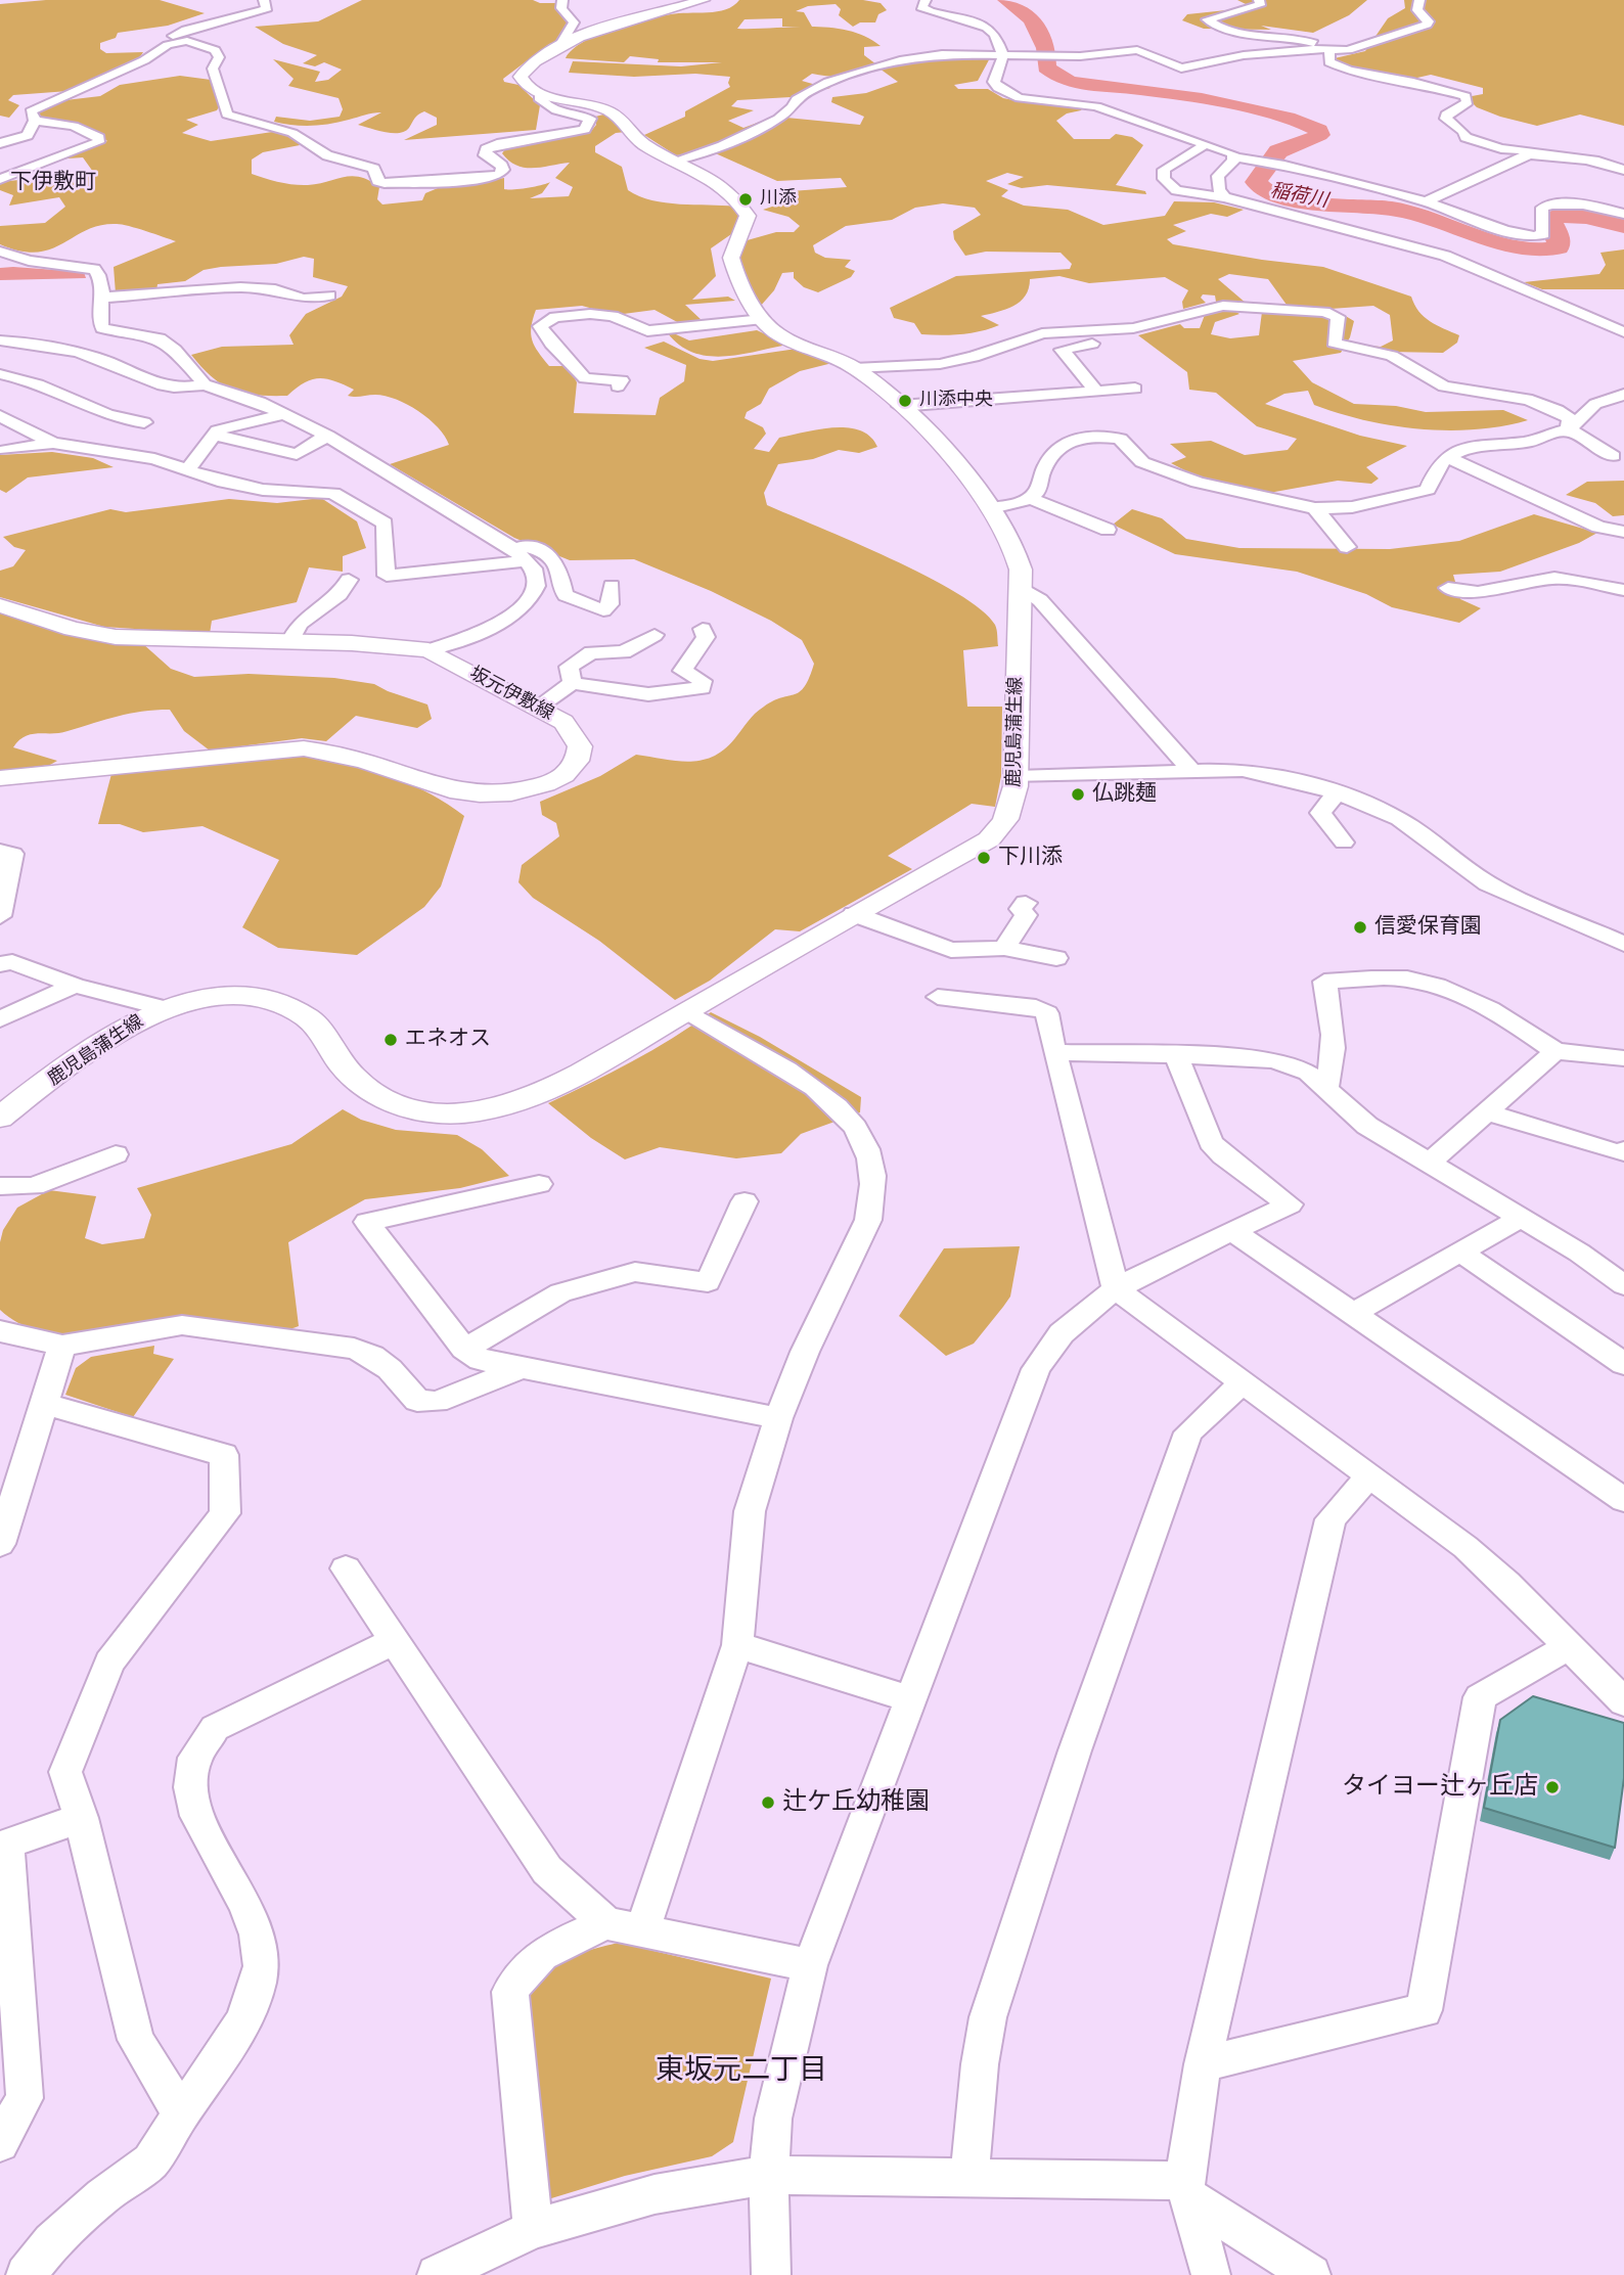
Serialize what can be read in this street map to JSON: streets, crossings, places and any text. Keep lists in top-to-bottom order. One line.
{"streets":{"main road":["坂元伊敷線","鹿児島蒲生線"]},"districts":["下伊敷町","東坂元二丁目"],"water":["稲荷川"],"places":["川添","川添中央","仏跳麺","下川添","信愛保育園","エネオス","タイヨー辻ヶ丘店","辻ケ丘幼稚園"]}
